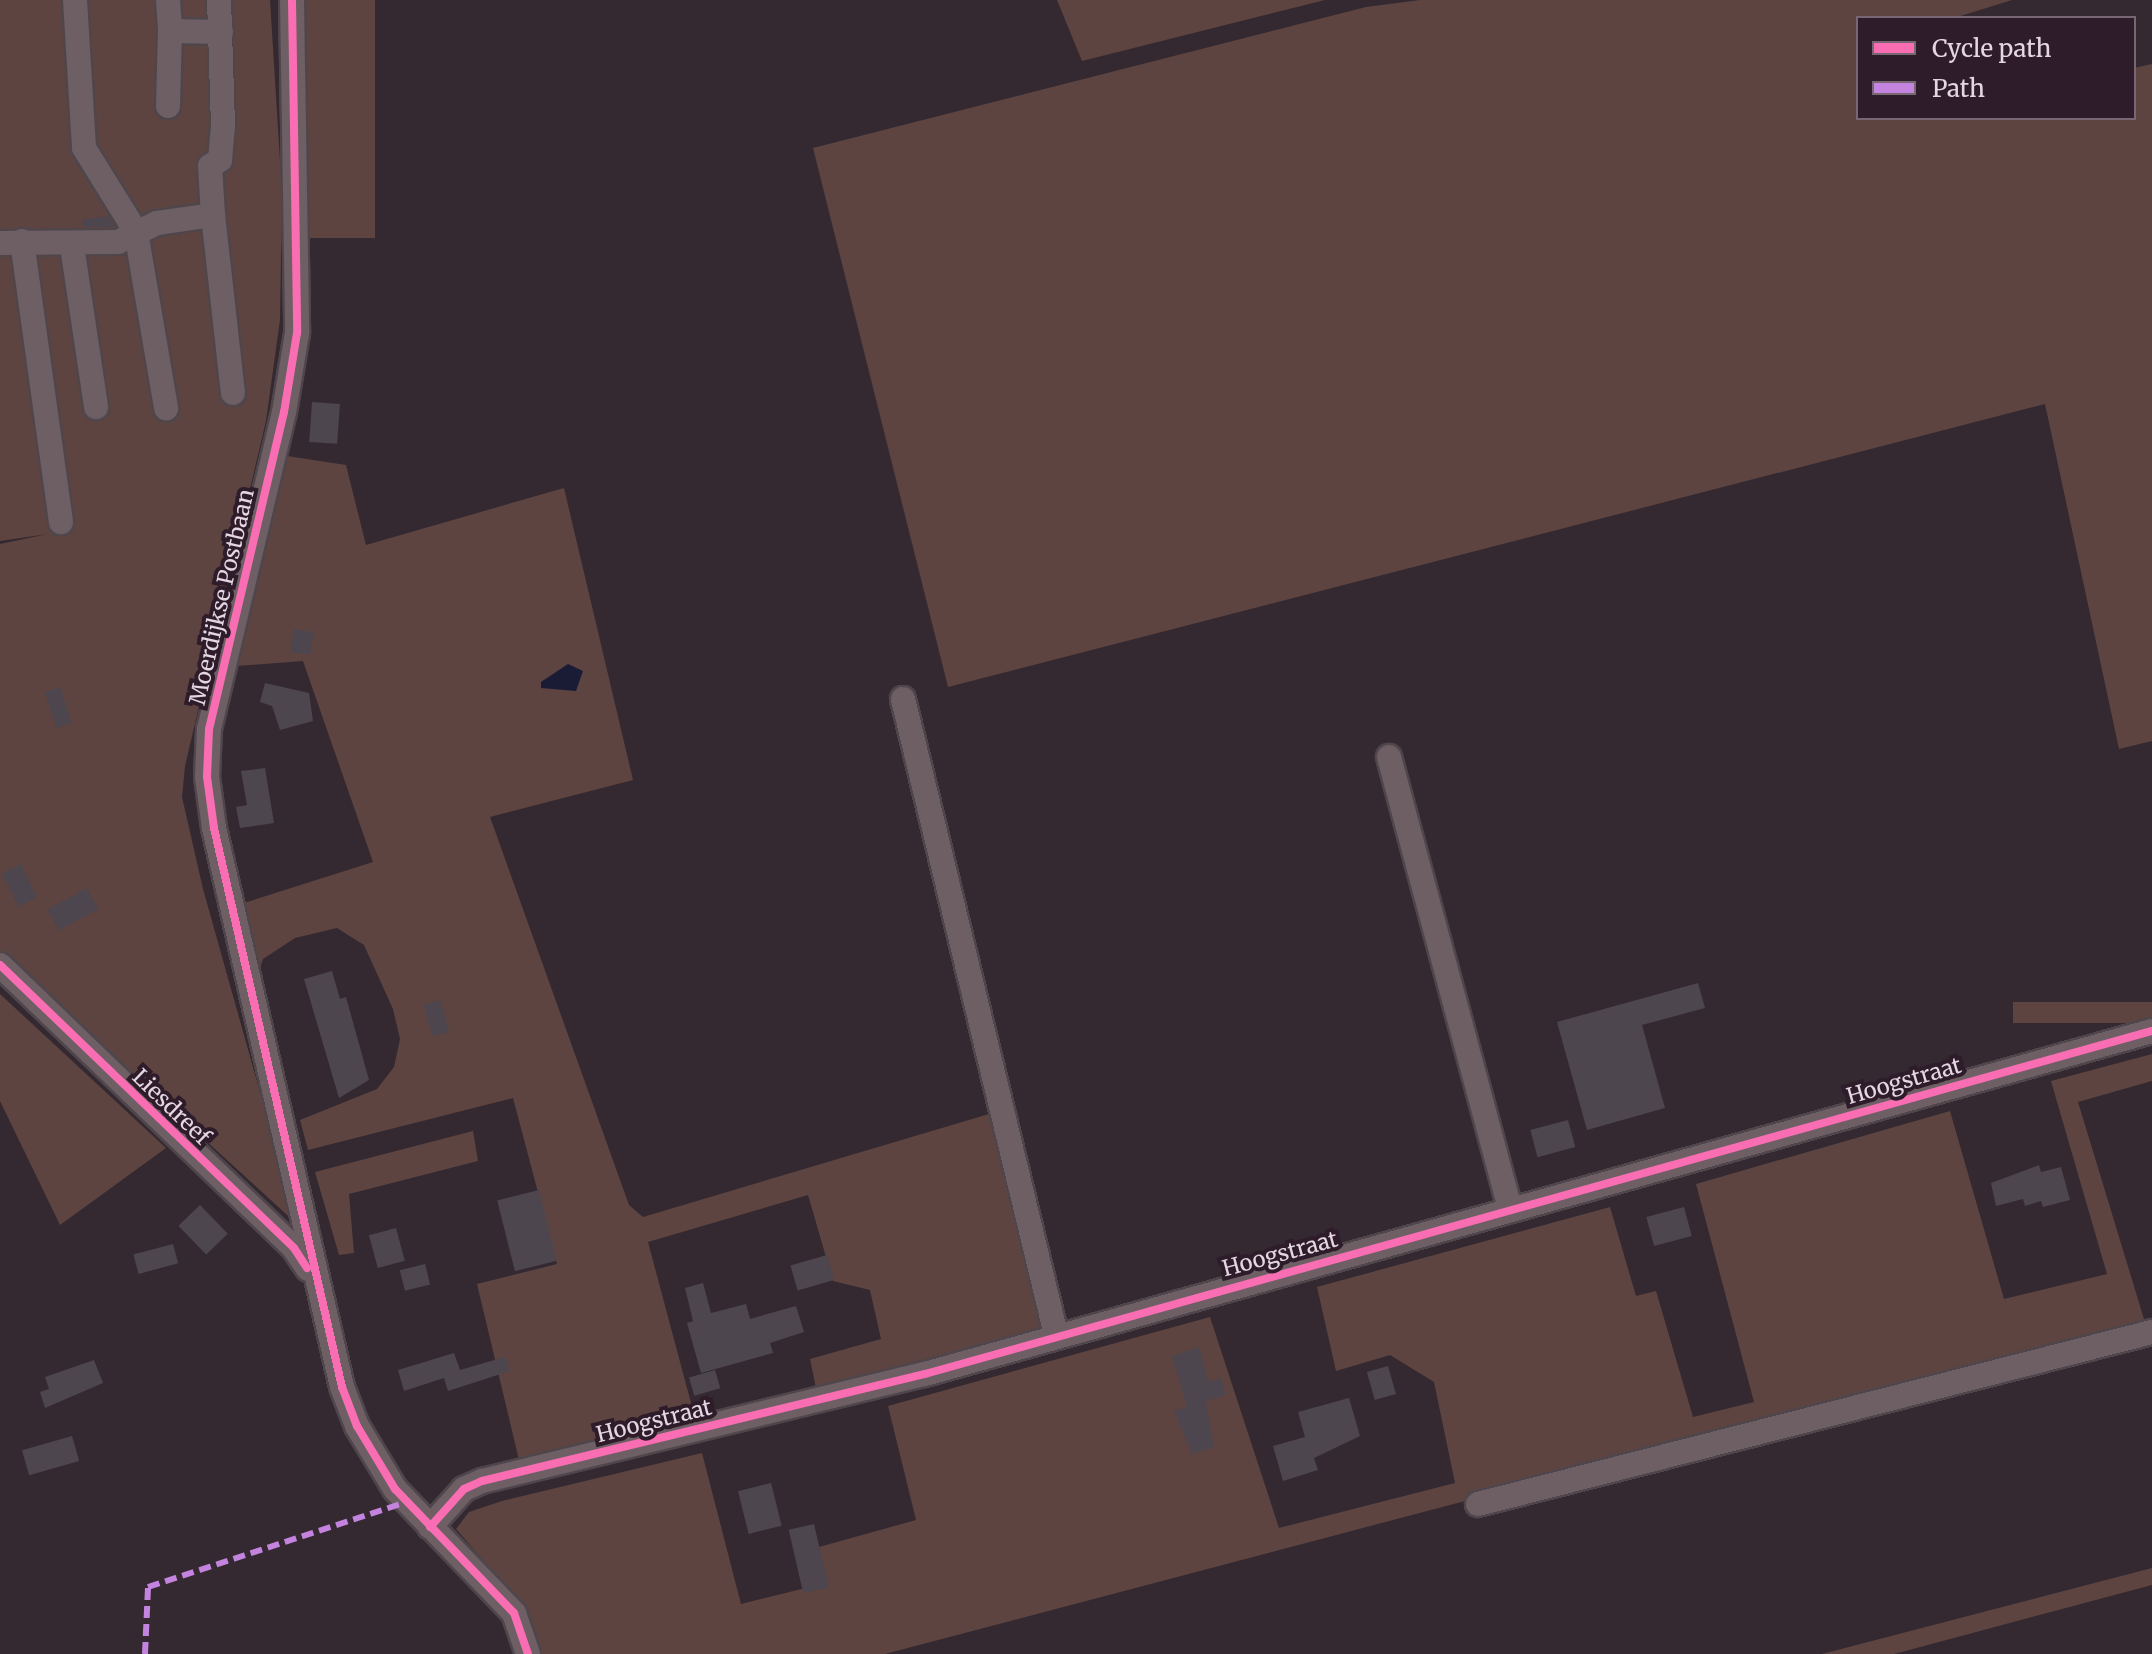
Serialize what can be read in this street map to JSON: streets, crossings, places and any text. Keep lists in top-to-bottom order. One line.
{"streets":{"street":["Moerdijkse Postbaan","Hoogstraat","Liesdreef"]},"crossings":[["Moerdijkse Postbaan","Hoogstraat"],["Moerdijkse Postbaan","Liesdreef"]],"legend":["Cycle path","Path"]}
